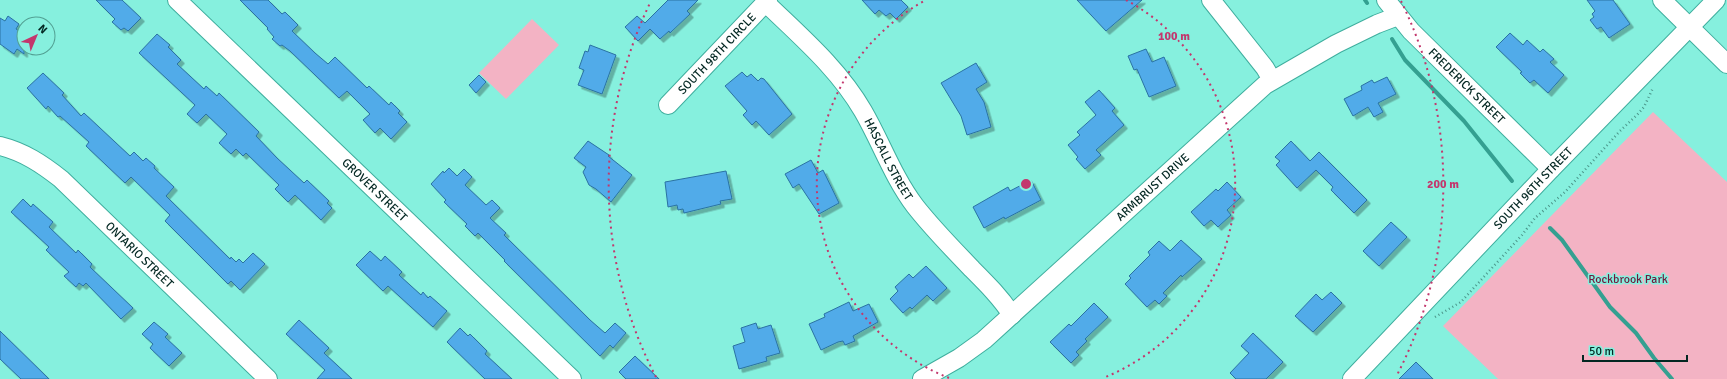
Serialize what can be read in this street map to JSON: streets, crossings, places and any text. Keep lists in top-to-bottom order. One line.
{"streets":{"street":["SOUTH 98TH CIRCLE","FREDERICK STREET","HASCALL STREET","ARMBRUST DRIVE","SOUTH 96TH STREET","GROVER STREET","ONTARIO STREET"]},"crossings":[["SOUTH 98TH CIRCLE","HASCALL STREET"],["FREDERICK STREET","ARMBRUST DRIVE"],["FREDERICK STREET","SOUTH 96TH STREET"],["HASCALL STREET","ARMBRUST DRIVE"]],"parks":["Rockbrook Park"],"scale_bar":"50 m","north":"top right","rings":["100 m","200 m"]}
